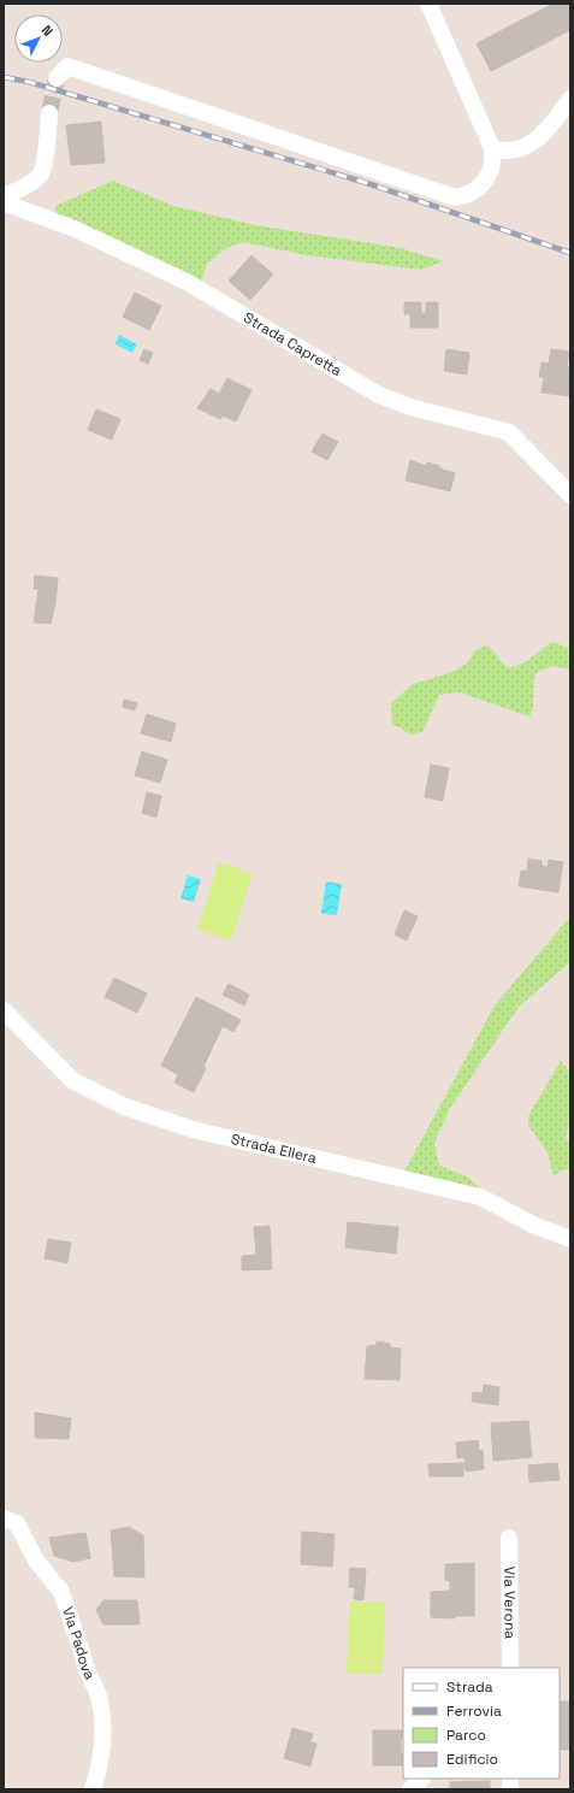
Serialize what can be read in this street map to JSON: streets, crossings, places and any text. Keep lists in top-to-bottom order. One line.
{"streets":{"street":["Strada Capretta","Strada Ellera","Via Verona","Via Padova"]},"legend":["Strada","Ferrovia","Parco","Edificio"],"north":"top right"}
